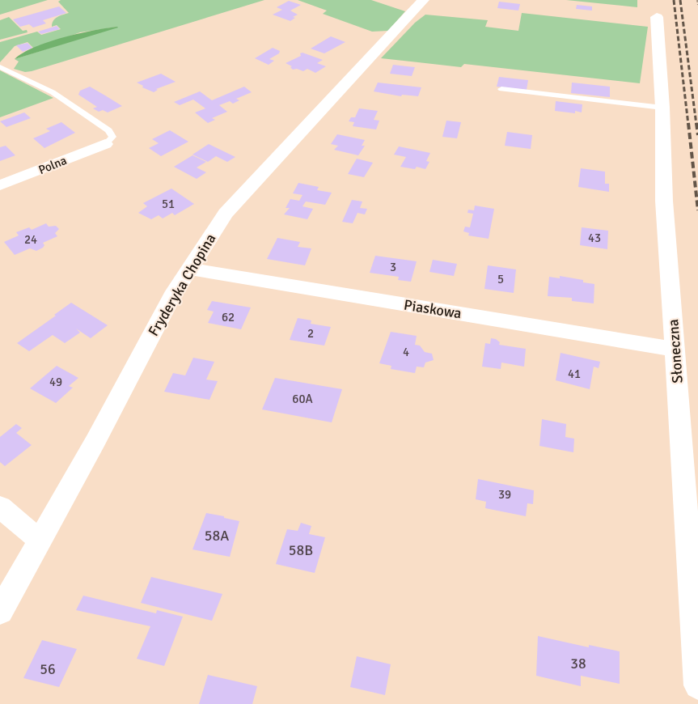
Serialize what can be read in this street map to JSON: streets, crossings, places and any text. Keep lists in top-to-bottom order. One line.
{"streets":{"street":["Polna","Fryderyka Chopina","Piaskowa","Słoneczna"]},"crossings":[["Fryderyka Chopina","Piaskowa"],["Piaskowa","Słoneczna"]],"house_numbers":["51","43","24","3","5","62","2","4","41","49","60A","39","58A","58B","38","56"]}
